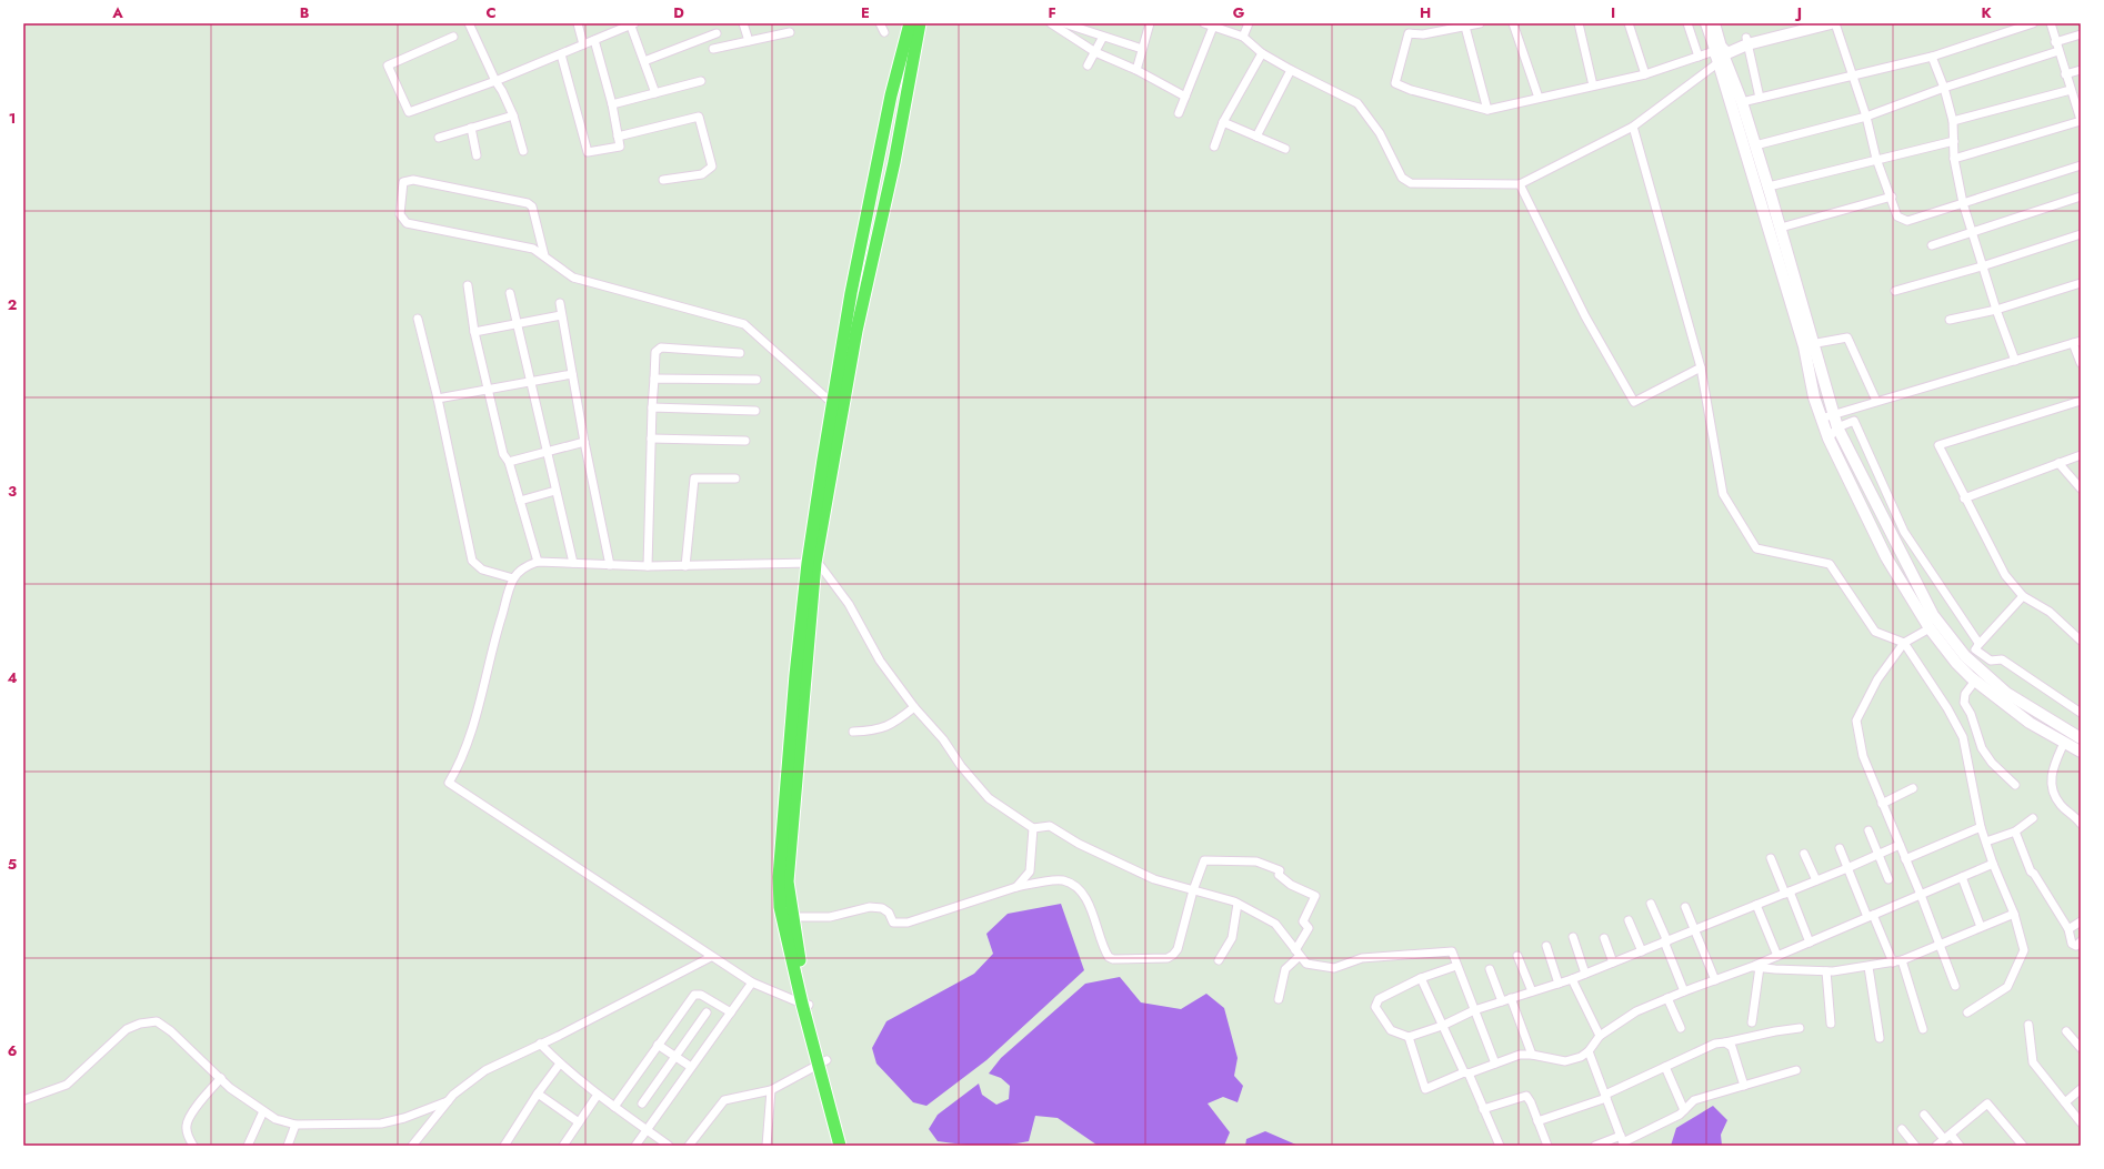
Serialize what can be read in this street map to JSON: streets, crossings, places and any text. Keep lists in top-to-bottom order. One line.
{"grid":{"columns":["A","B","C","D","E","F","G","H","I","J","K"],"rows":["1","2","3","4","5","6"]}}
